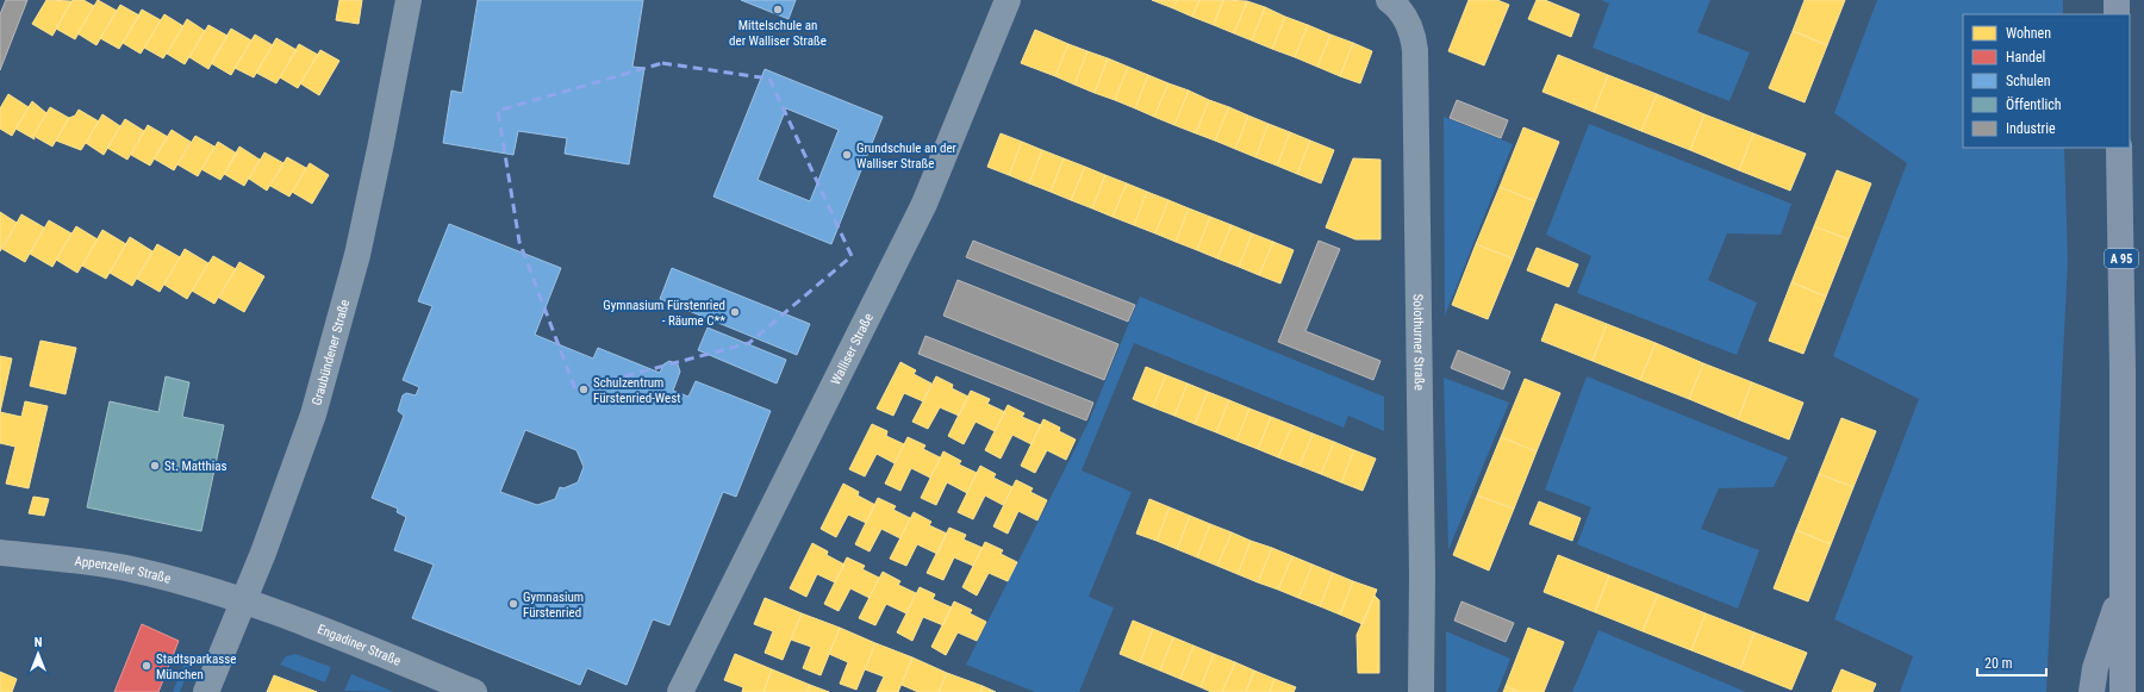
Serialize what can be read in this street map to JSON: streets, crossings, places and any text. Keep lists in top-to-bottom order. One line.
{"streets":{"highway":["A 95"],"street":["Solothurner Straße","Walliser Straße","Graubündener Straße","Appenzeller Straße","Engadiner Straße"]},"crossings":[["Graubündener Straße","Appenzeller Straße"],["Graubündener Straße","Engadiner Straße"],["Appenzeller Straße","Engadiner Straße"]],"places":["Mittelschule an der Walliser Straße","Grundschule an der Walliser Straße","Gymnasium Fürstenried - Räume C**","Schulzentrum Fürstenried-West","St. Matthias","Gymnasium Fürstenried","Stadtsparkasse München"],"legend":["Wohnen","Handel","Schulen","Öffentlich","Industrie"],"scale_bar":"20 m","north":"top"}
